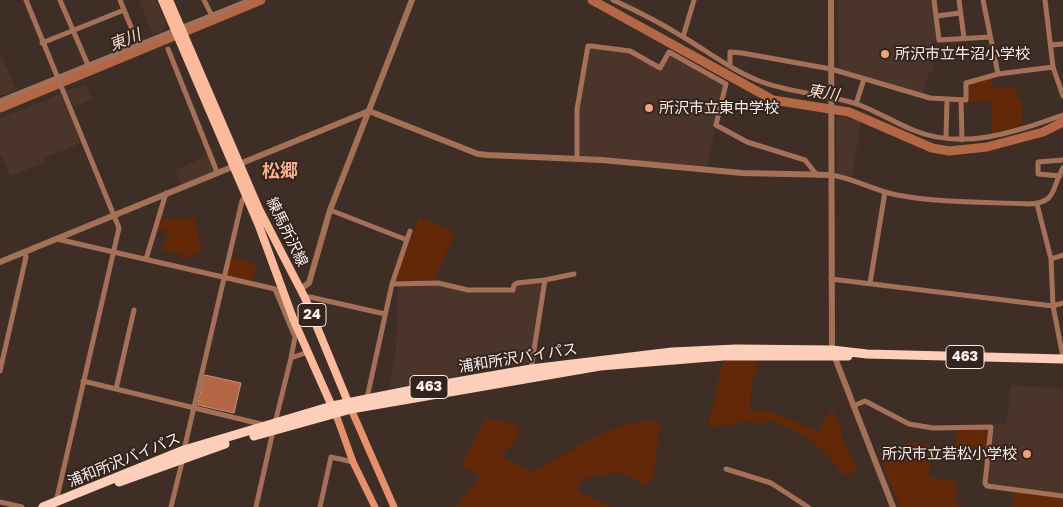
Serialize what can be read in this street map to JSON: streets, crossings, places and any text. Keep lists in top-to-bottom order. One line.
{"streets":{"highway":["463","浦和所沢バイパス"],"main road":["練馬所沢線","24"]},"crossings":[["練馬所沢線","24"],["練馬所沢線","浦和所沢バイパス"]],"districts":["松郷"],"water":["東川"],"places":["所沢市立牛沼小学校","所沢市立東中学校","所沢市立若松小学校"]}
